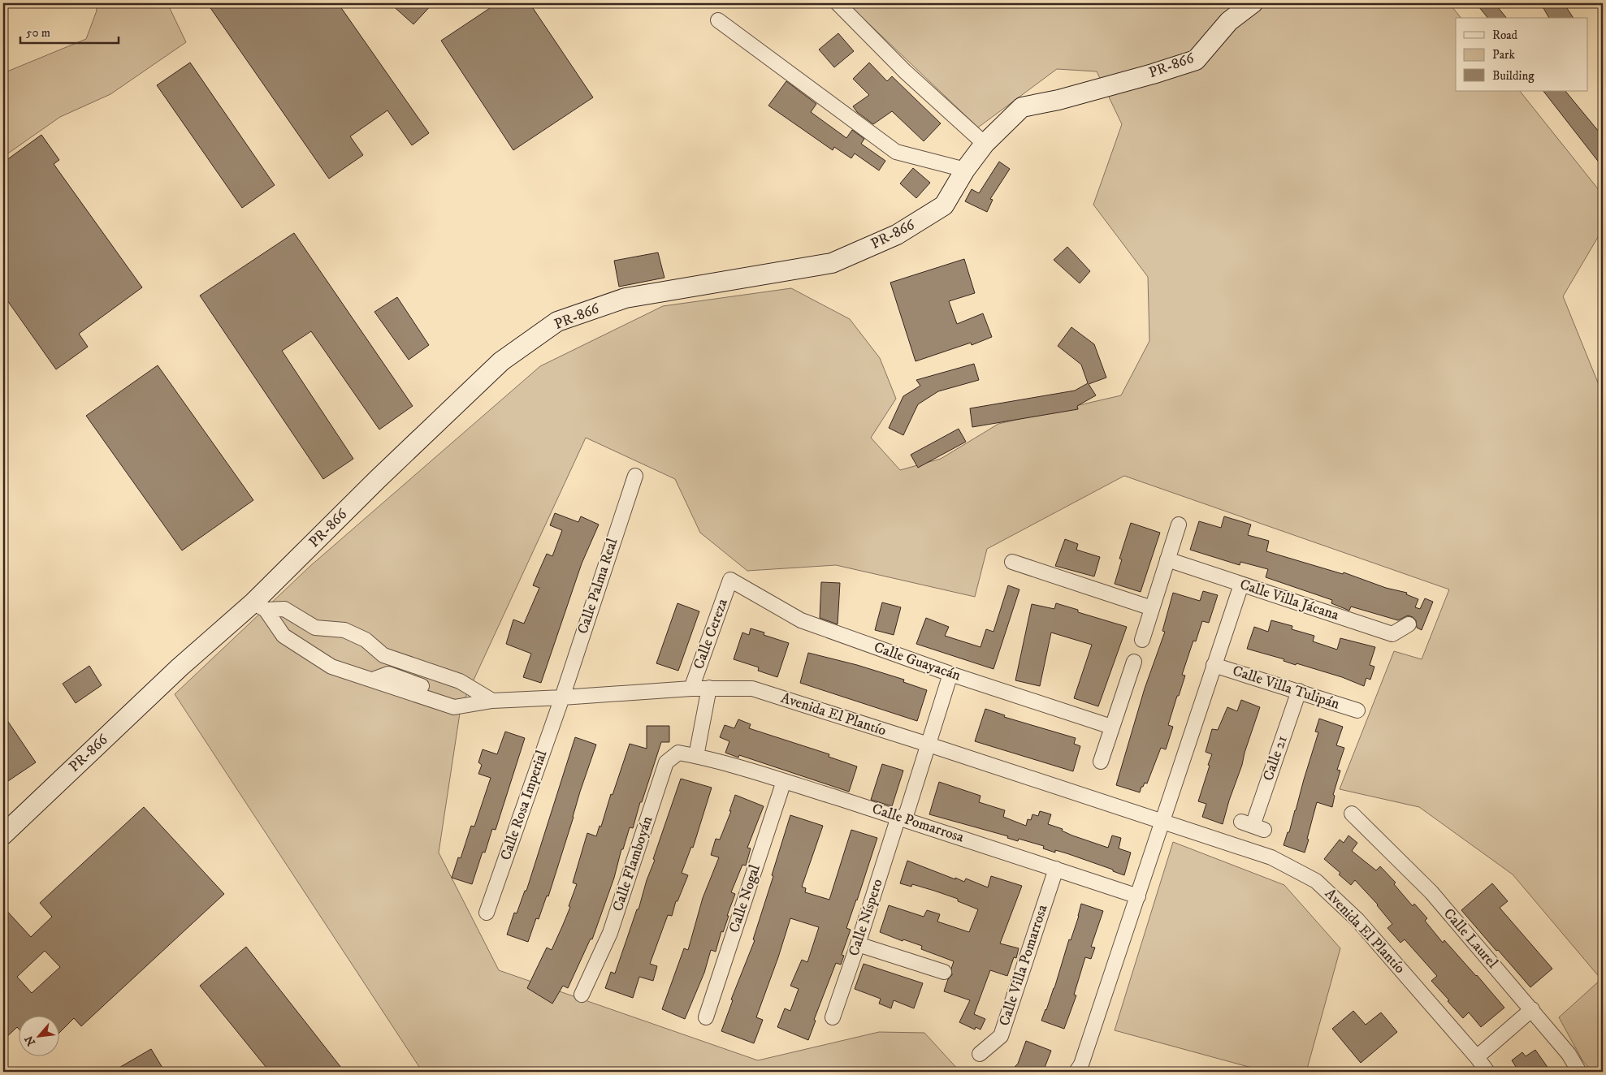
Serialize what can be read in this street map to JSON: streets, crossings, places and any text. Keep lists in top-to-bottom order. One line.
{"streets":{"street":["PR-866","Calle Palma Real","Calle Villa Jácana","Calle Cereza","Calle Guayacán","Calle Villa Tulipán","Avenida El Plantío","Calle 21","Calle Rosa Imperial","Calle Pomarrosa","Calle Flamboyán","Calle Nogal","Calle Níspero","Calle Laurel","Calle Villa Pomarrosa"]},"crossings":[["PR-866","Avenida El Plantío"],["Calle Palma Real","Avenida El Plantío"],["Calle Palma Real","Calle Rosa Imperial"],["Calle Cereza","Calle Guayacán"],["Calle Cereza","Avenida El Plantío"],["Calle Guayacán","Calle Níspero"],["Calle Villa Tulipán","Calle 21"],["Avenida El Plantío","Calle Rosa Imperial"],["Avenida El Plantío","Calle Níspero"],["Calle Pomarrosa","Calle Flamboyán"],["Calle Pomarrosa","Calle Nogal"],["Calle Pomarrosa","Calle Níspero"],["Calle Pomarrosa","Calle Villa Pomarrosa"]],"legend":["Road","Park","Building"],"scale_bar":"50 m","north":"bottom left"}
